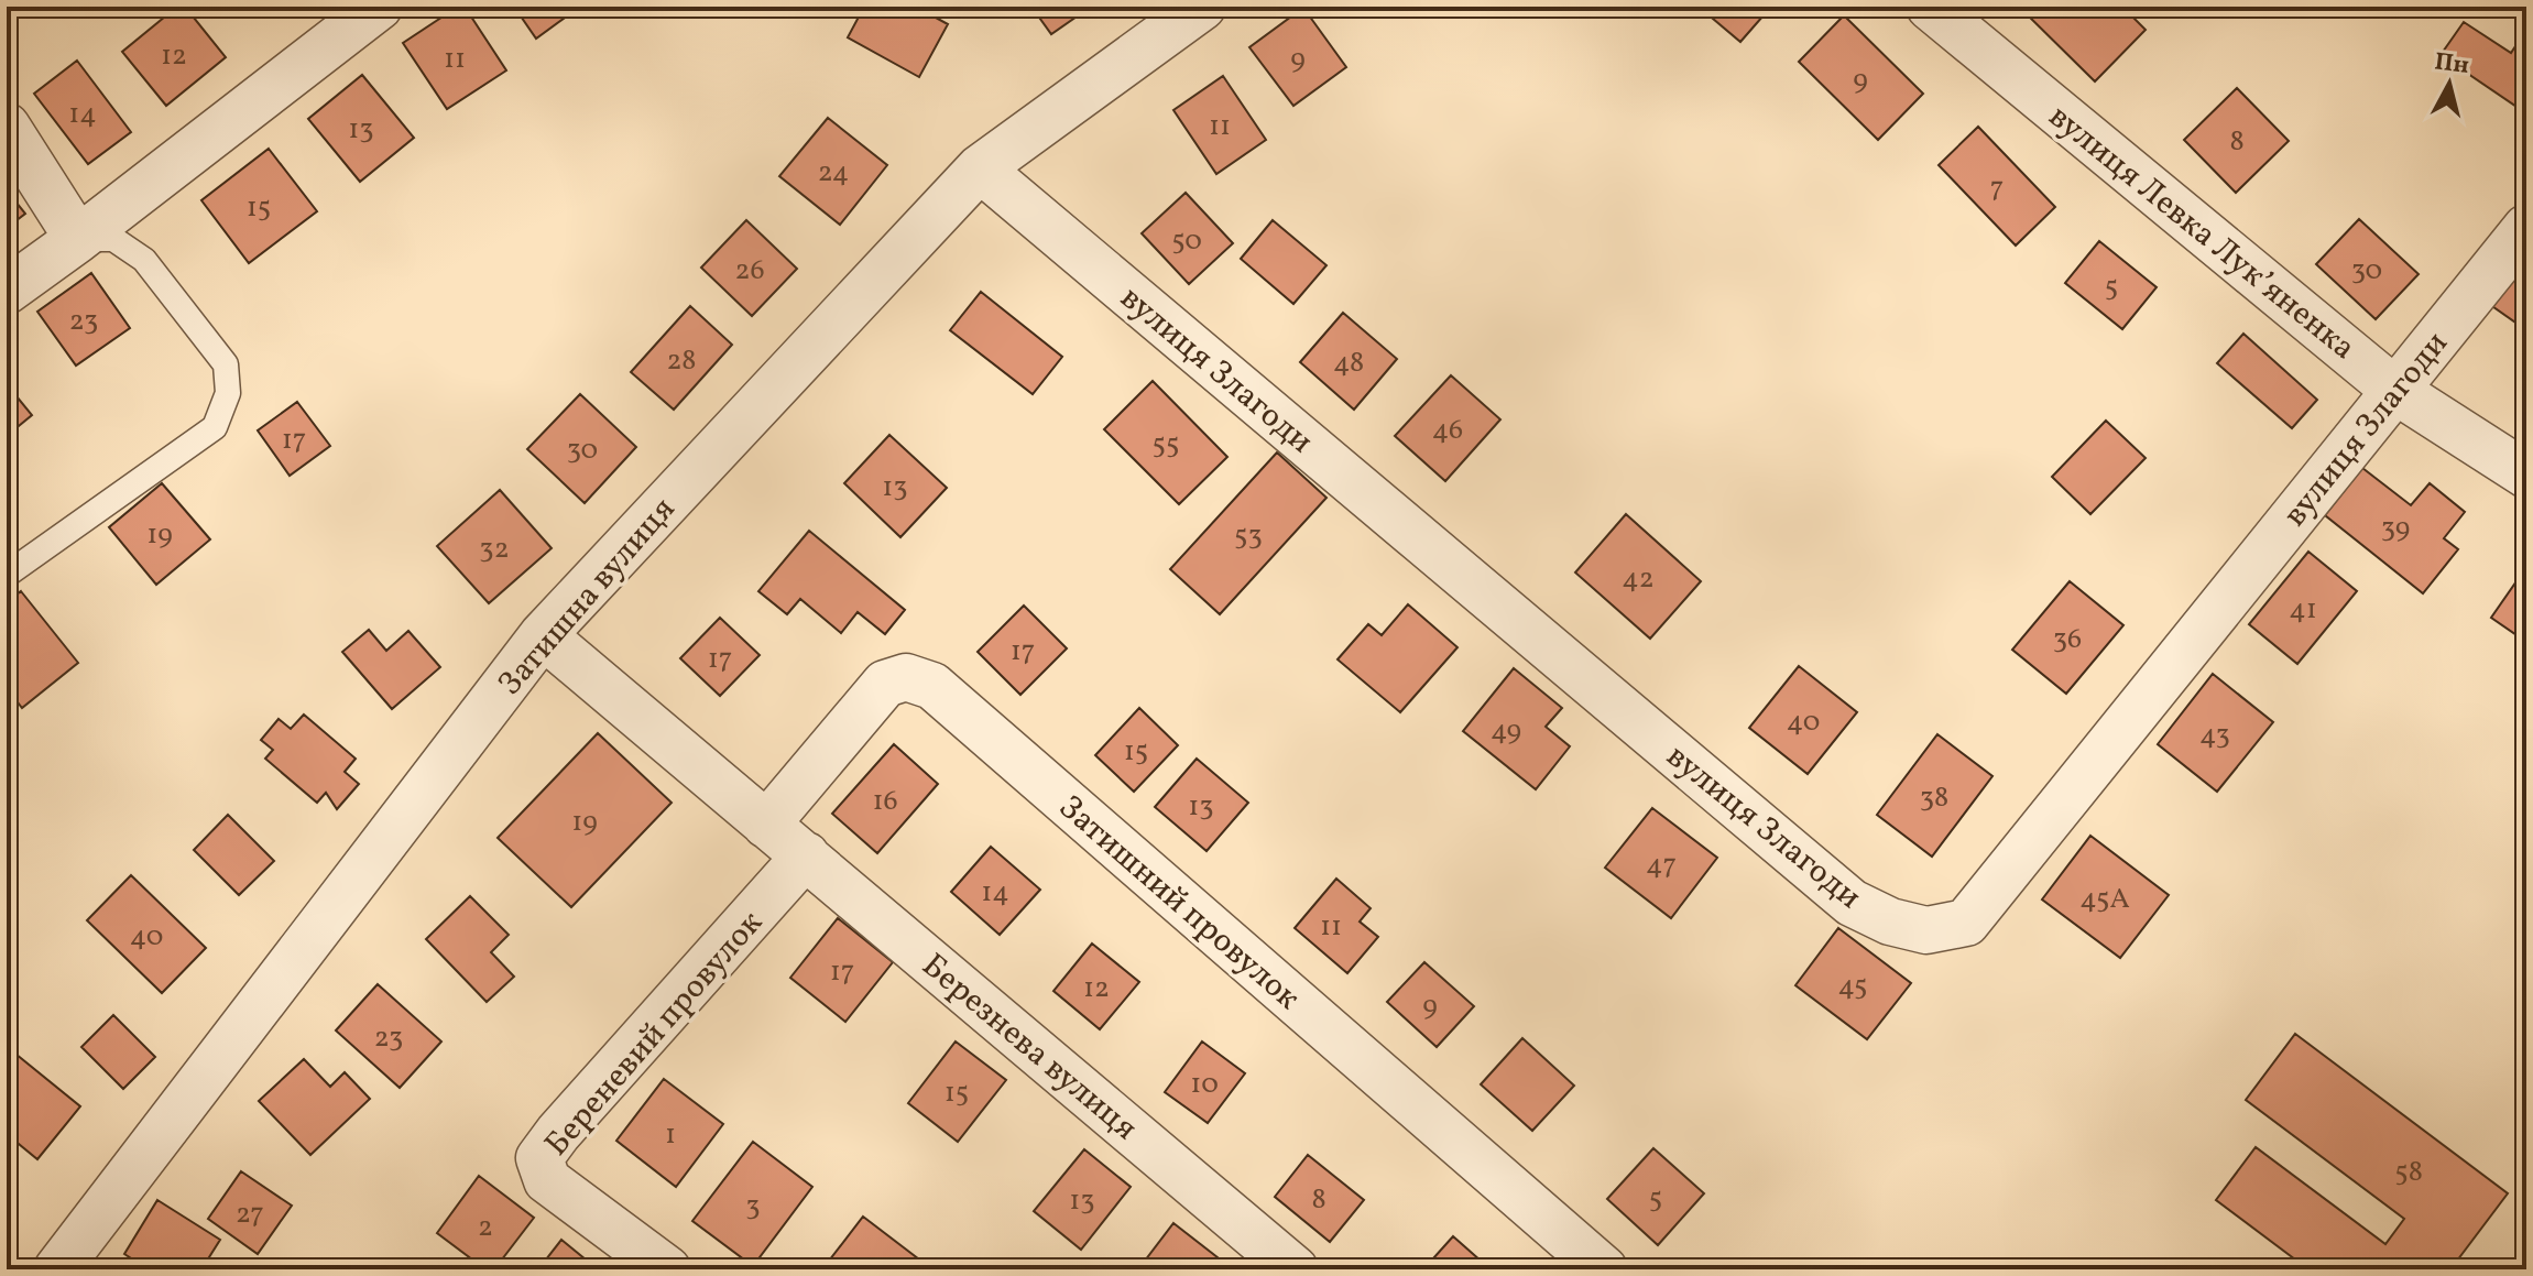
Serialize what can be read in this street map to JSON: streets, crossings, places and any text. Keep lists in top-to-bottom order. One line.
{"streets":{"street":["вулиця Левка Лукʼяненка","вулиця Злагоди","Затишна вулиця","Затишний провулок","Береневий провулок","Березнева вулиця"]},"crossings":[["вулиця Левка Лукʼяненка","вулиця Злагоди"],["вулиця Злагоди","Затишна вулиця"],["Затишна вулиця","Березнева вулиця"],["Затишний провулок","Березнева вулиця"],["Береневий провулок","Березнева вулиця"]],"house_numbers":["12","11","9","9","14","11","13","8","24","7","15","50","26","30","5","23","28","48","46","17","55","30","13","39","19","53","32","42","41","36","17","17","40","49","43","15","38","16","13","19","47","14","45А","11","40","17","45","12","9","23","10","15","1","58","5","8","13","3","27","2"],"north":"top"}
